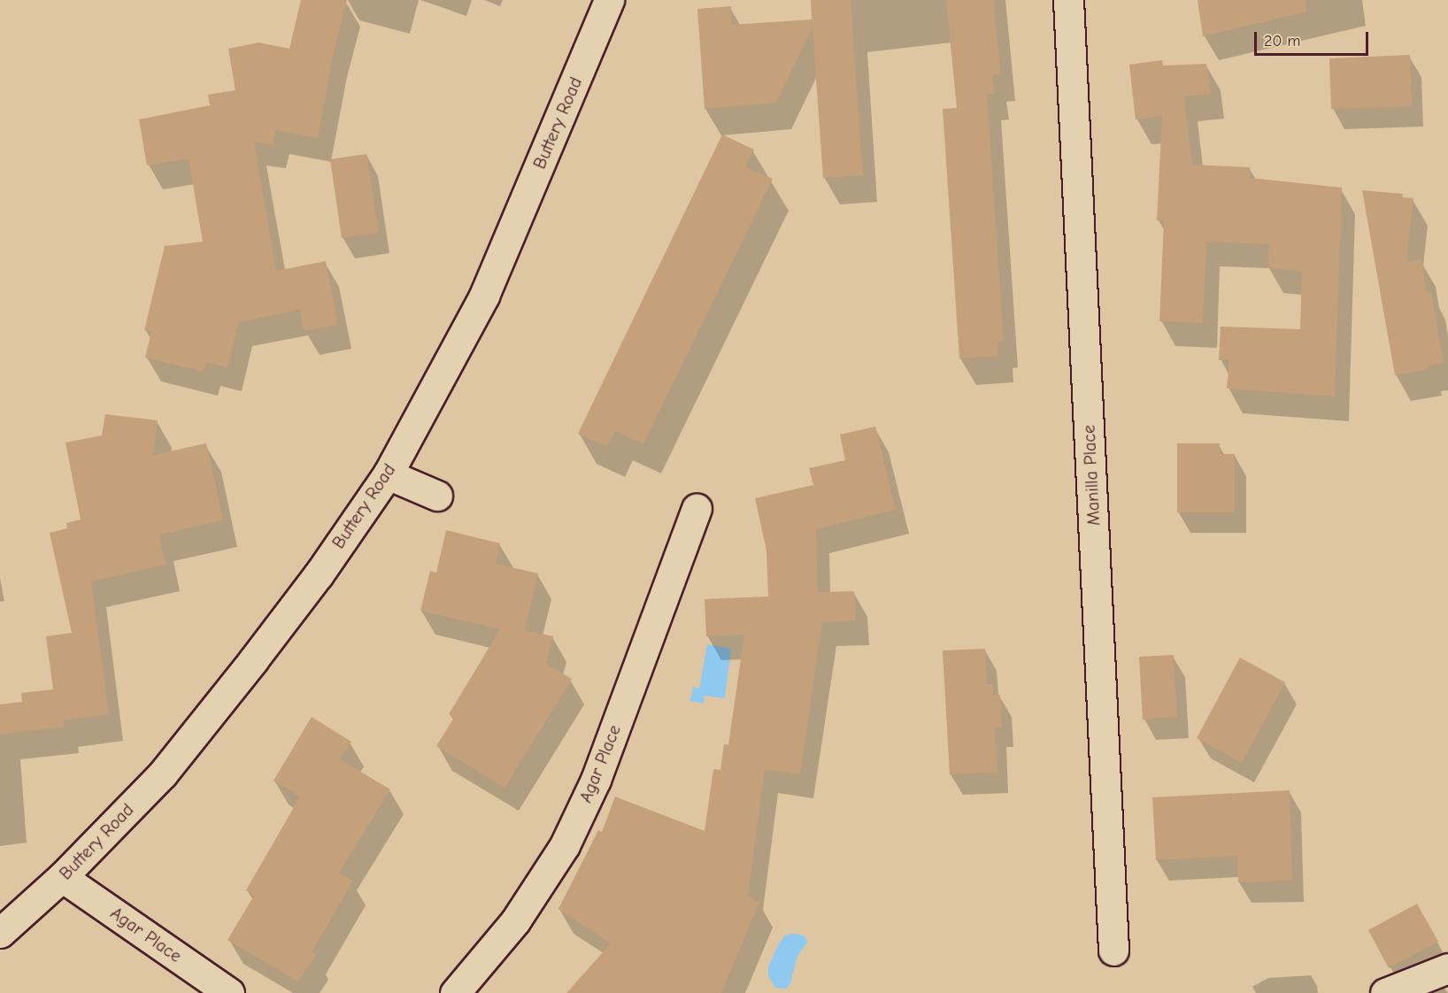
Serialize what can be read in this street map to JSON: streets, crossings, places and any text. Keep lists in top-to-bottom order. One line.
{"streets":{"street":["Buttery Road","Manilla Place","Agar Place"]},"crossings":[["Buttery Road","Agar Place"]],"scale_bar":"20 m"}
